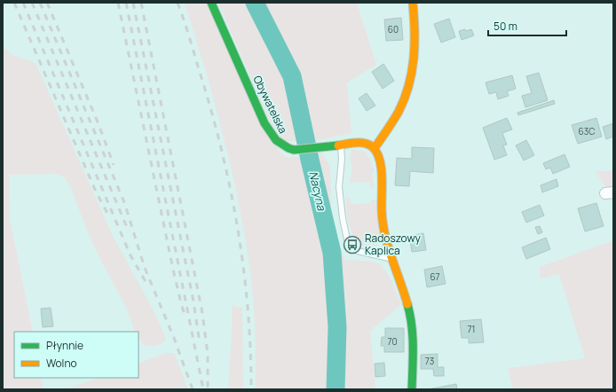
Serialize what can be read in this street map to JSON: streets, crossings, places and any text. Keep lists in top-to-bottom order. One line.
{"streets":{"street":["Obywatelska"]},"water":["Nacyna"],"places":{"bus stop":["Radoszowy Kaplica"]},"house_numbers":["60","63C","67","71","70","73"],"legend":["Płynnie","Wolno"],"scale_bar":"50 m"}
